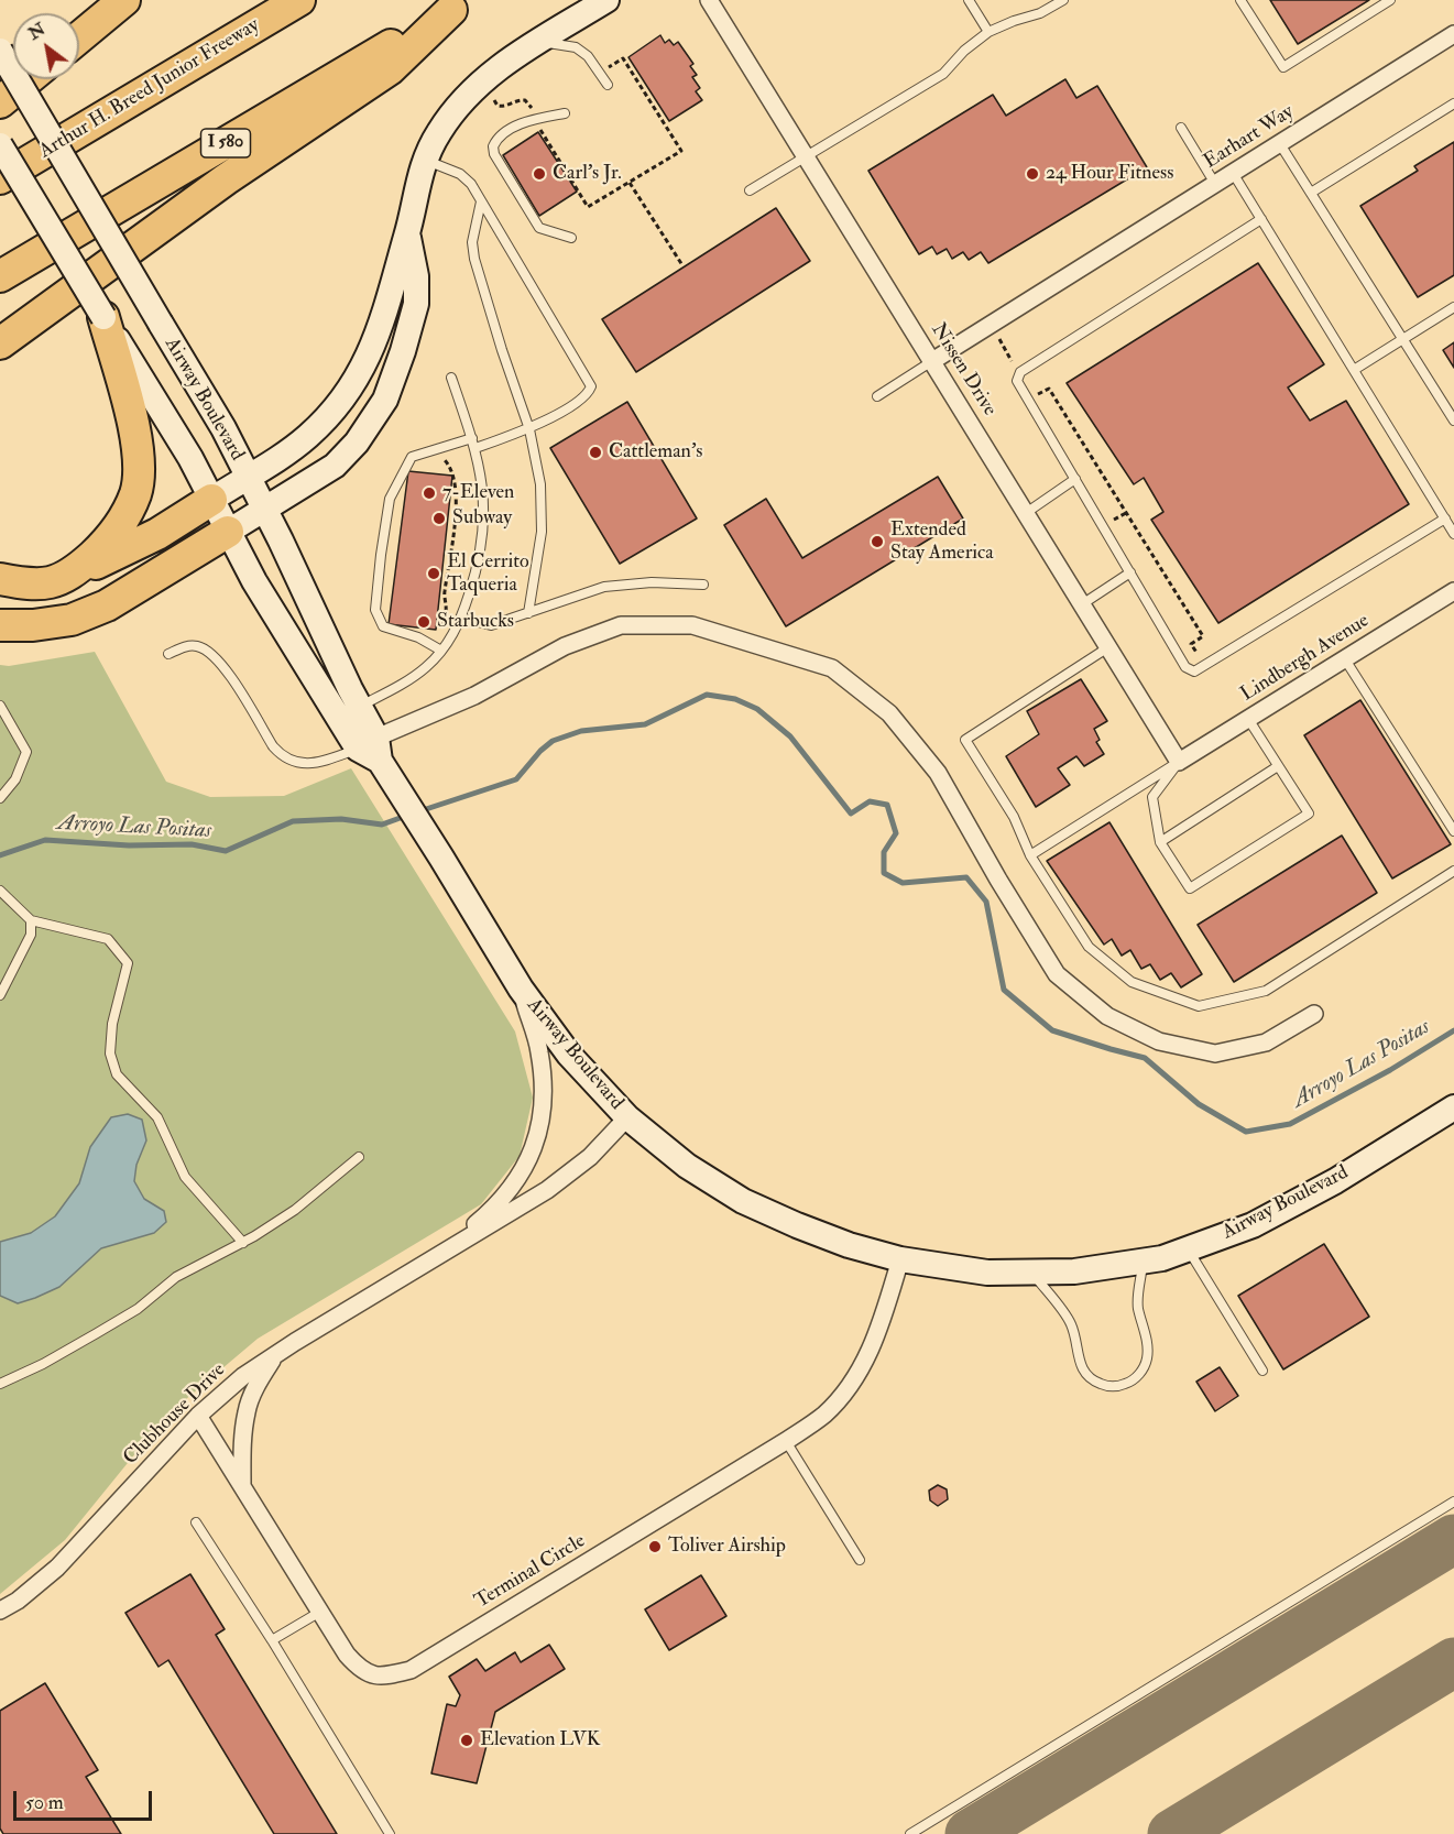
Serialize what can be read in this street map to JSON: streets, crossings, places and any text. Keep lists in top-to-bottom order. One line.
{"streets":{"highway":["Arthur H. Breed Junior Freeway","I 580"],"main road":["Airway Boulevard"],"street":["Earhart Way","Nissen Drive","Lindbergh Avenue","Clubhouse Drive","Terminal Circle"]},"crossings":[["Earhart Way","Nissen Drive"],["Nissen Drive","Lindbergh Avenue"],["Airway Boulevard","Clubhouse Drive"],["Airway Boulevard","Terminal Circle"],["Clubhouse Drive","Terminal Circle"]],"water":["Arroyo Las Positas"],"places":["Carl's Jr.","24 Hour Fitness","Cattleman's","7-Eleven","Subway","Extended Stay America","El Cerrito Taqueria","Starbucks","Toliver Airship","Elevation LVK"],"scale_bar":"50 m","north":"top left"}
